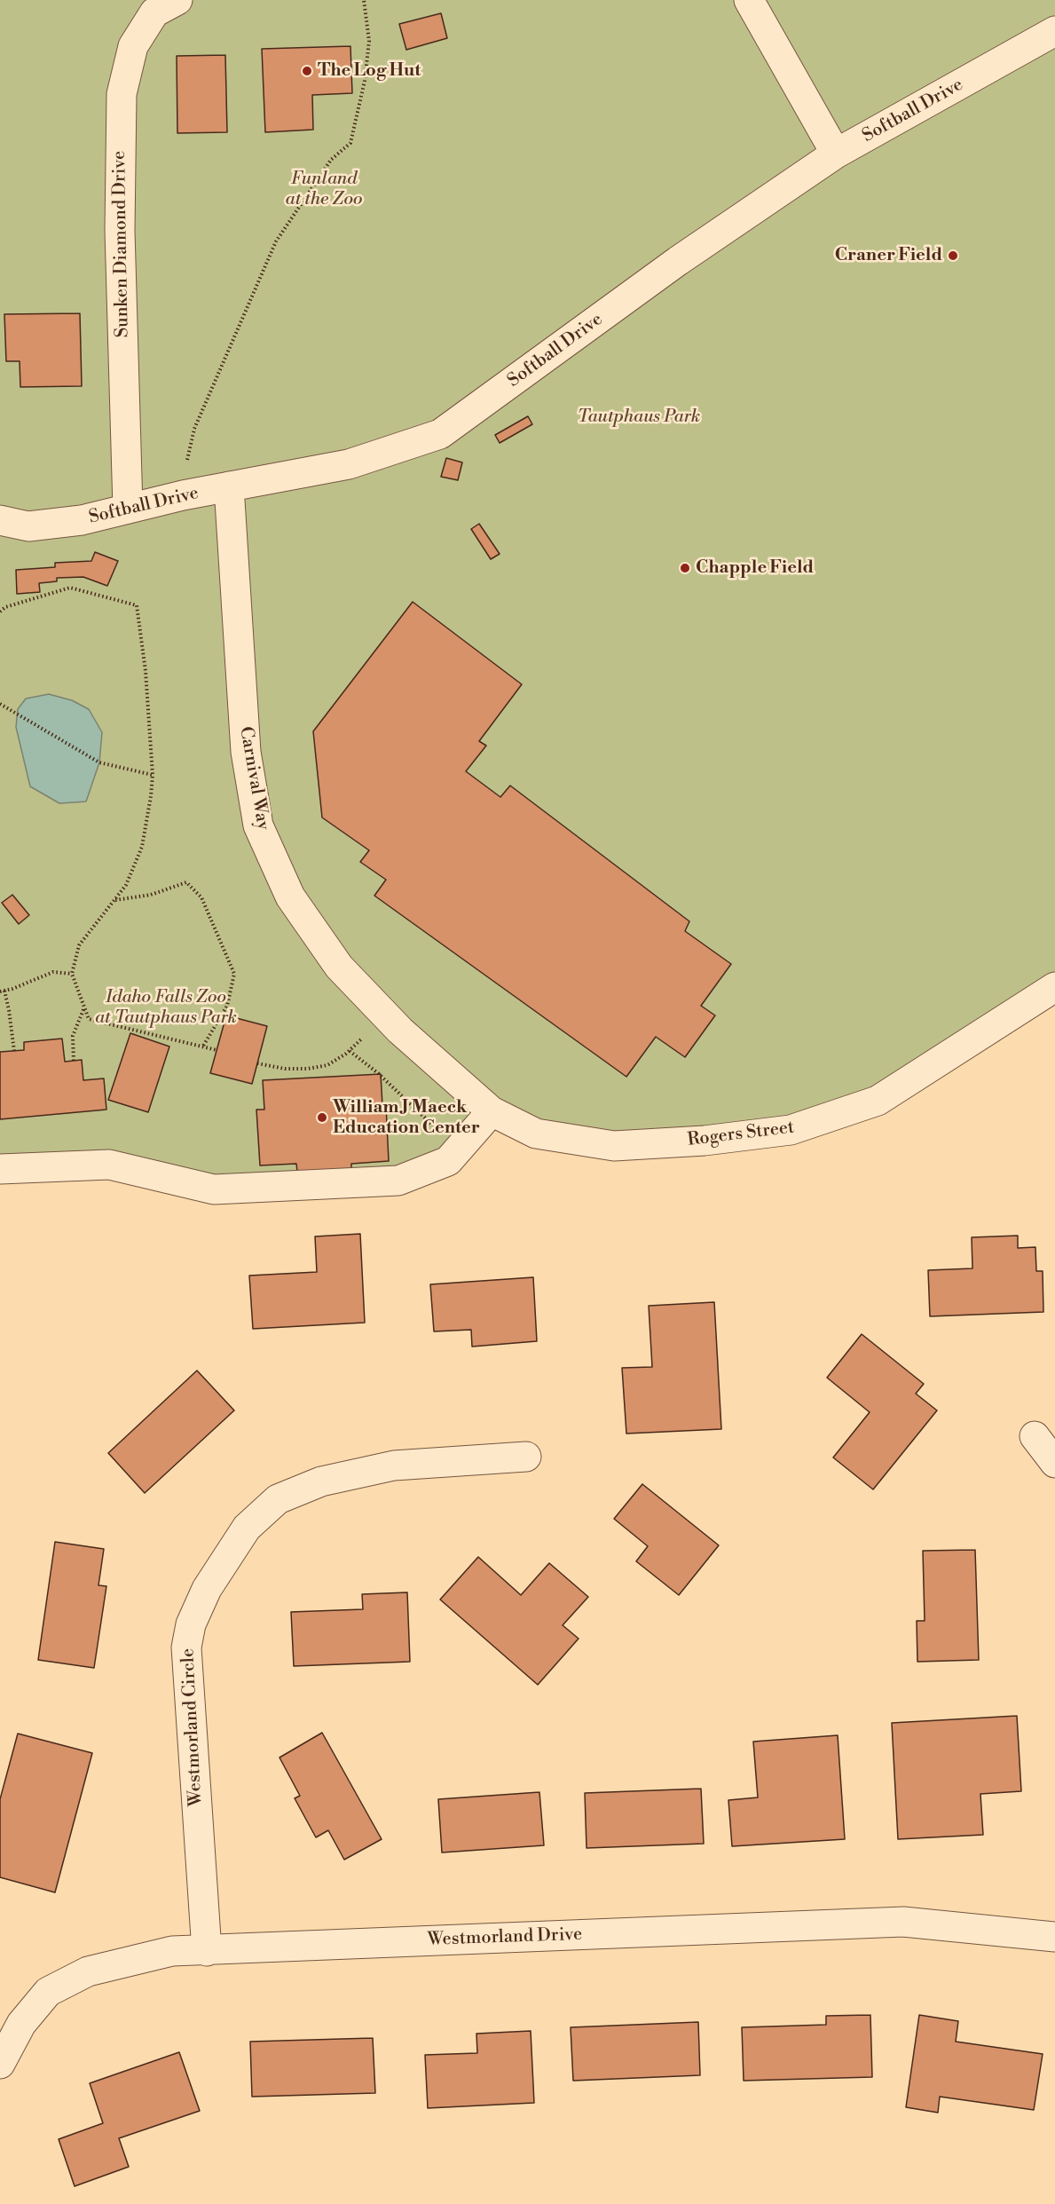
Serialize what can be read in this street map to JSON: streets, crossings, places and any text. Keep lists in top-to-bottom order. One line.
{"streets":{"street":["Softball Drive","Sunken Diamond Drive","Carnival Way","Rogers Street","Westmorland Circle","Westmorland Drive"]},"crossings":[["Softball Drive","Sunken Diamond Drive"],["Softball Drive","Carnival Way"],["Carnival Way","Rogers Street"],["Westmorland Circle","Westmorland Drive"]],"parks":["Funland at the Zoo","Tautphaus Park","Idaho Falls Zoo at Tautphaus Park"],"places":["The Log Hut","Craner Field","Chapple Field","William J Maeck Education Center"]}
